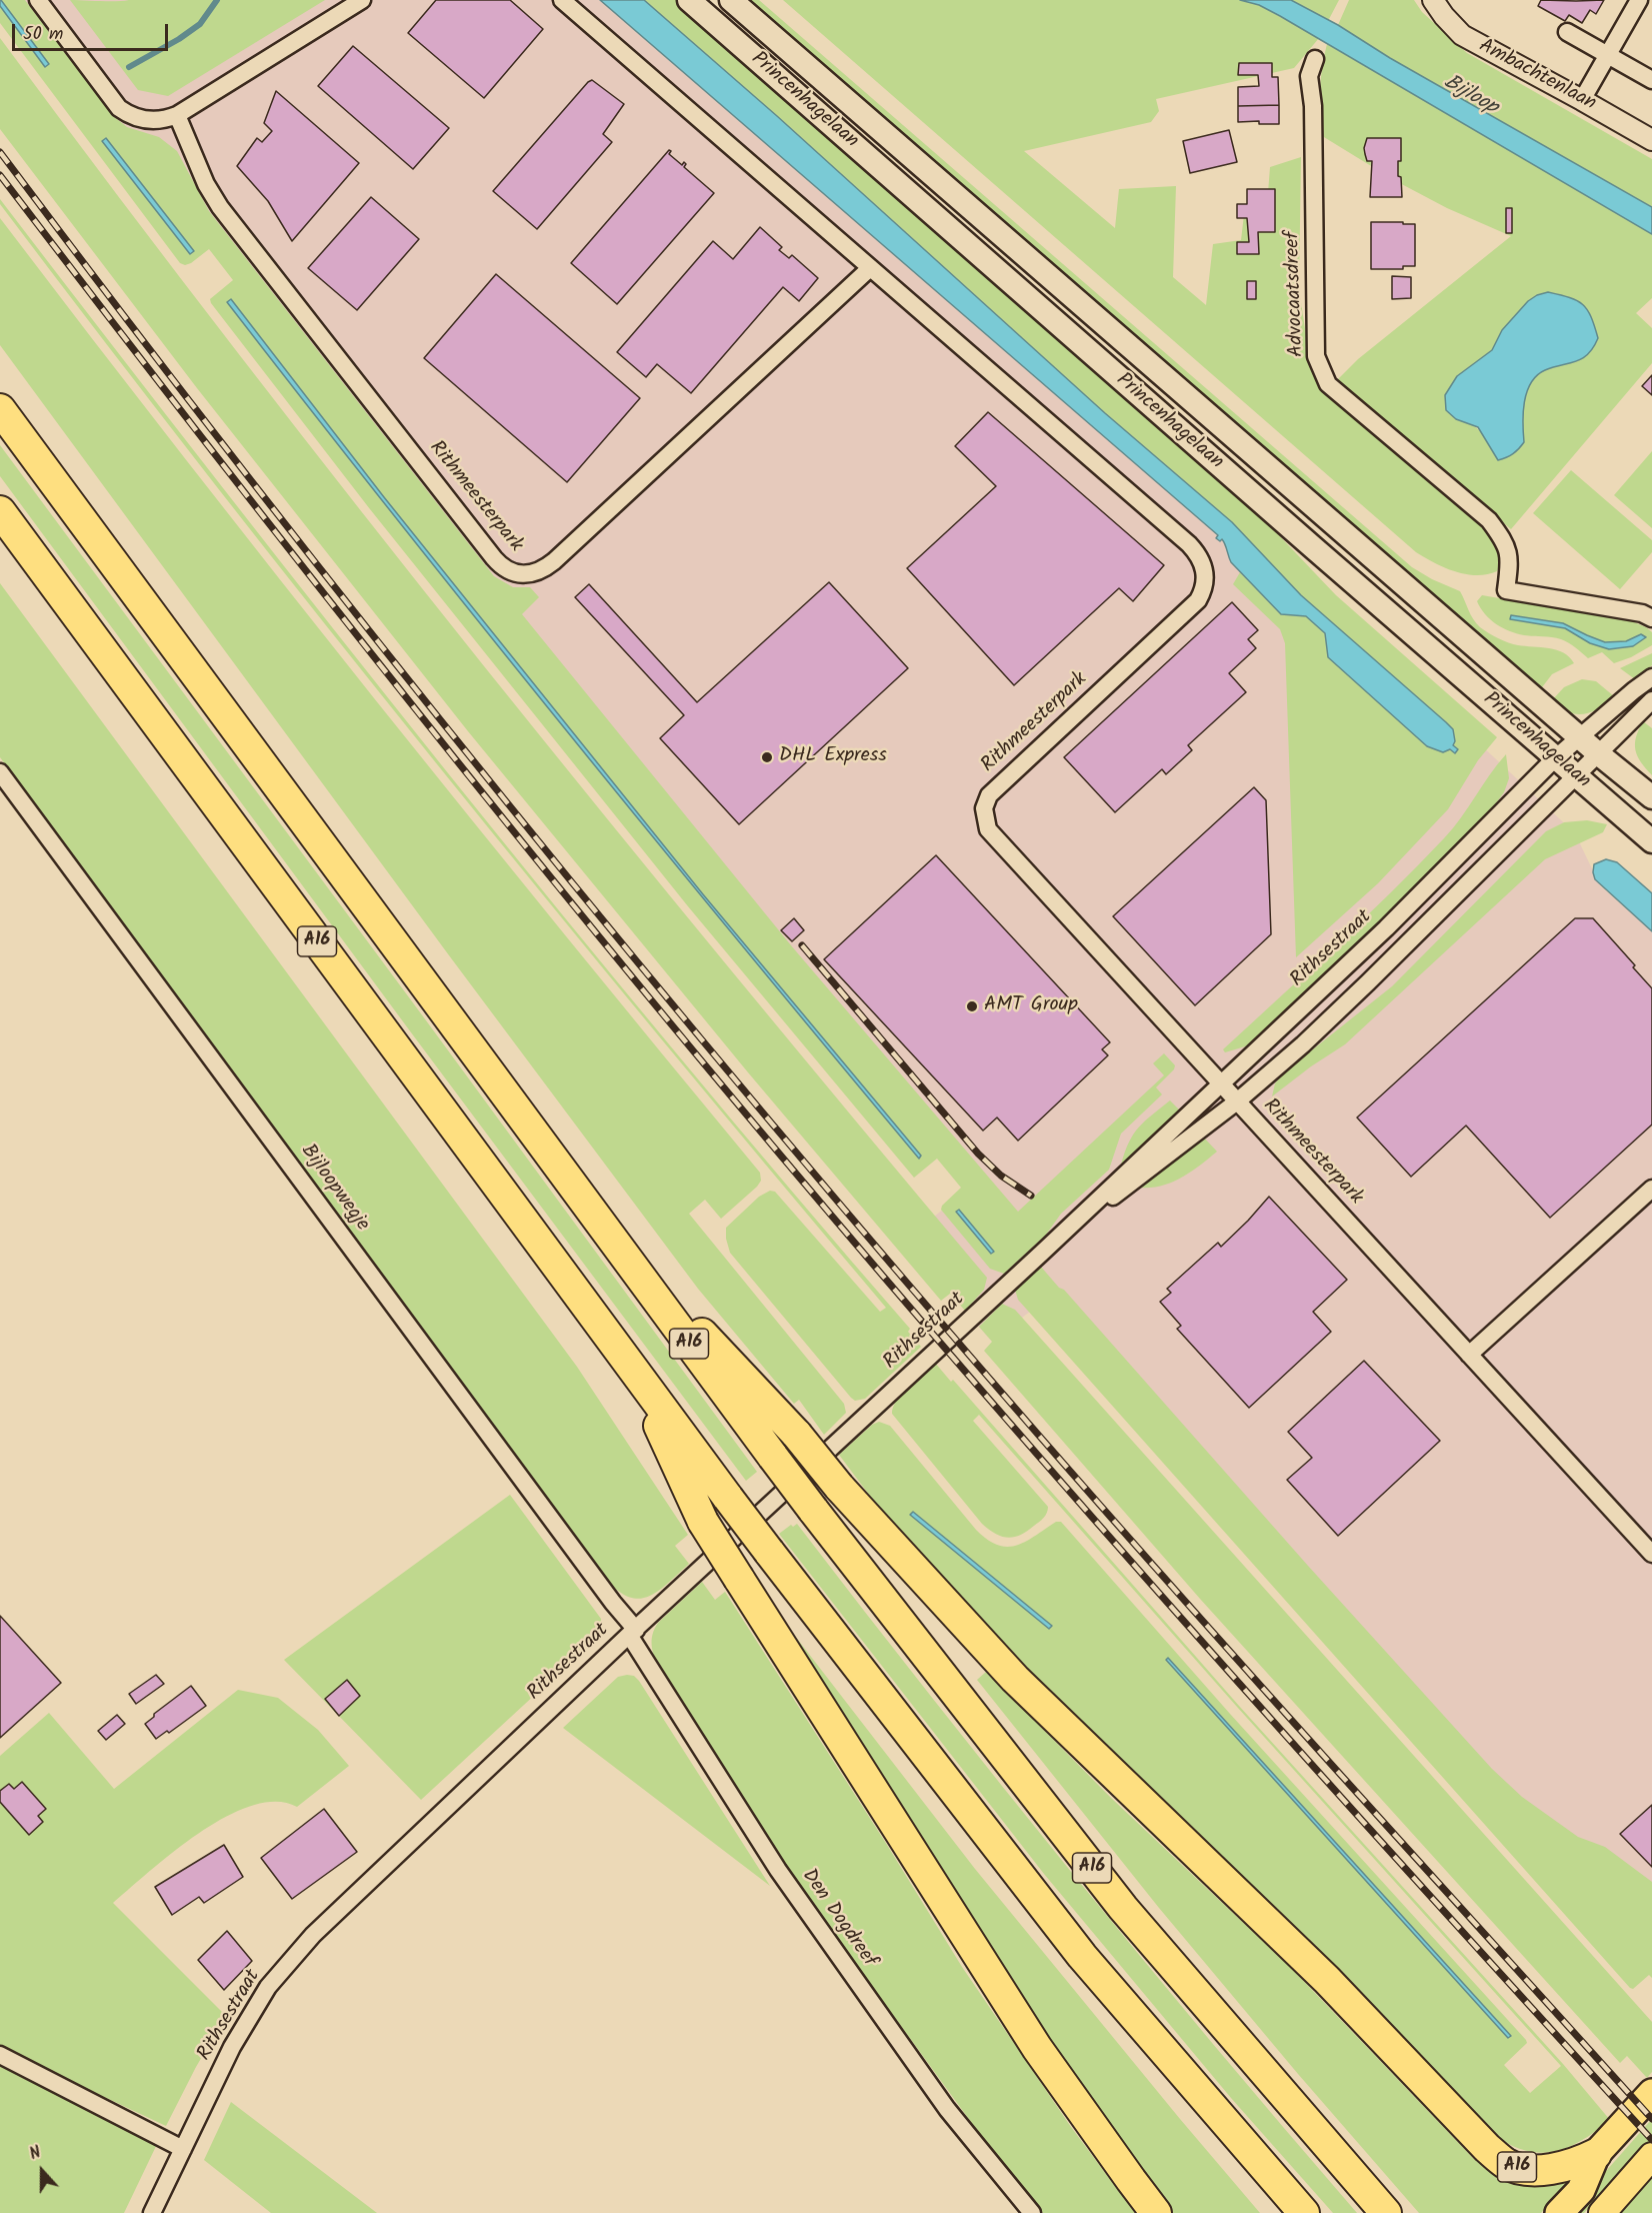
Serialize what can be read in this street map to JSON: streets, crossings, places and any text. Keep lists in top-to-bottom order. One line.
{"streets":{"highway":["A16"],"main road":["Princenhagelaan"],"street":["Ambachtenlaan","Advocaatsdreef","Rithmeesterpark","Rithsestraat","Bijloopwegje","Den Dogdreef"]},"crossings":[["Princenhagelaan","Rithsestraat"],["Rithmeesterpark","Rithsestraat"],["Rithsestraat","Bijloopwegje"],["Rithsestraat","Den Dogdreef"],["Bijloopwegje","Den Dogdreef"]],"water":["Bijloop"],"places":["DHL Express","AMT Group"],"scale_bar":"50 m","north":"top"}
